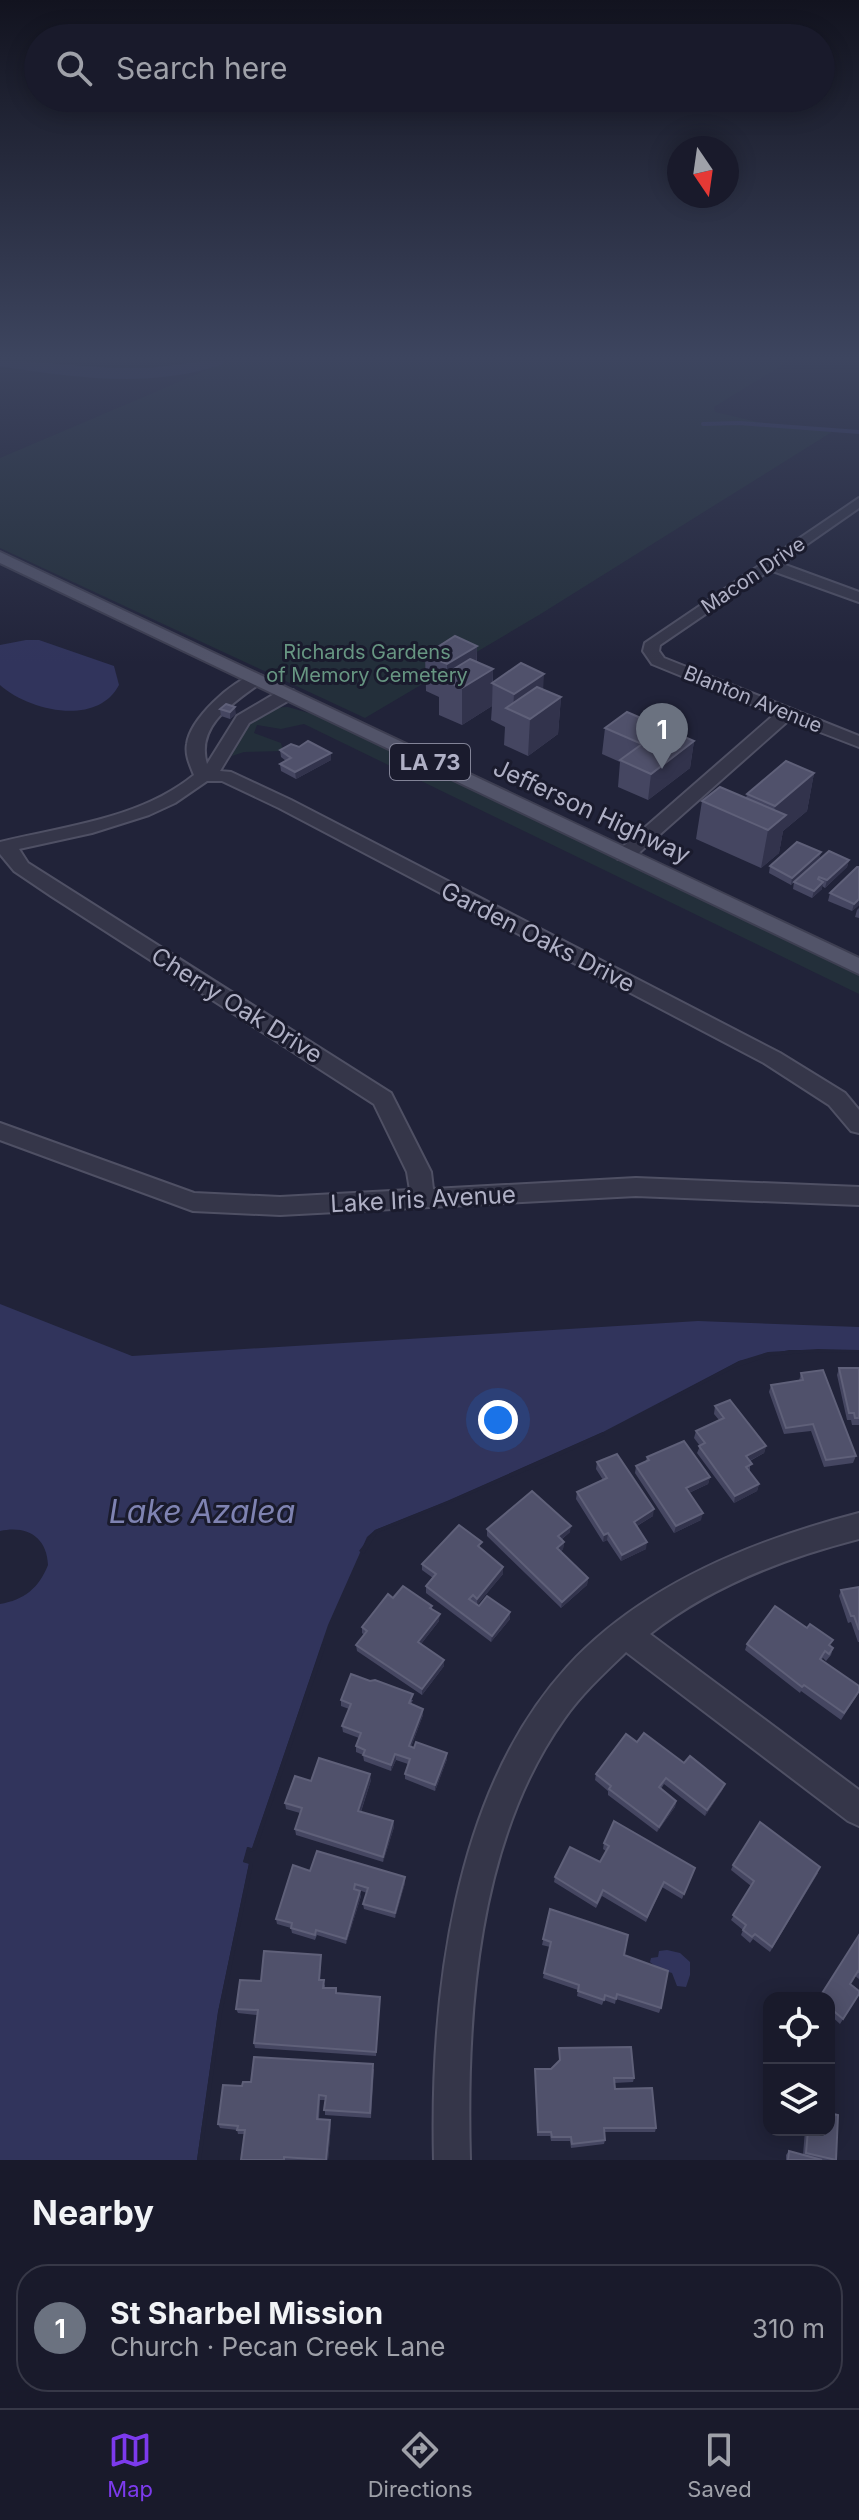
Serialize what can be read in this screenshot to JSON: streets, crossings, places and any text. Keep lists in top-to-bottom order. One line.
{"streets":{"main road":["LA 73","Jefferson Highway"],"street":["Macon Drive","Blanton Avenue","Garden Oaks Drive","Cherry Oak Drive","Lake Iris Avenue"]},"crossings":[["Macon Drive","Blanton Avenue"],["Cherry Oak Drive","Lake Iris Avenue"]],"water":["Lake Azalea"],"parks":["Richards Gardens of Memory Cemetery"],"north":"bottom","page":{"search":"Search here","pins":"1","heading":"Nearby","list":[{"mark":"1","name":"St Sharbel Mission","note":"Church · Pecan Creek Lane","value":"310 m"}],"nav":["Map","Directions","Saved"]}}
